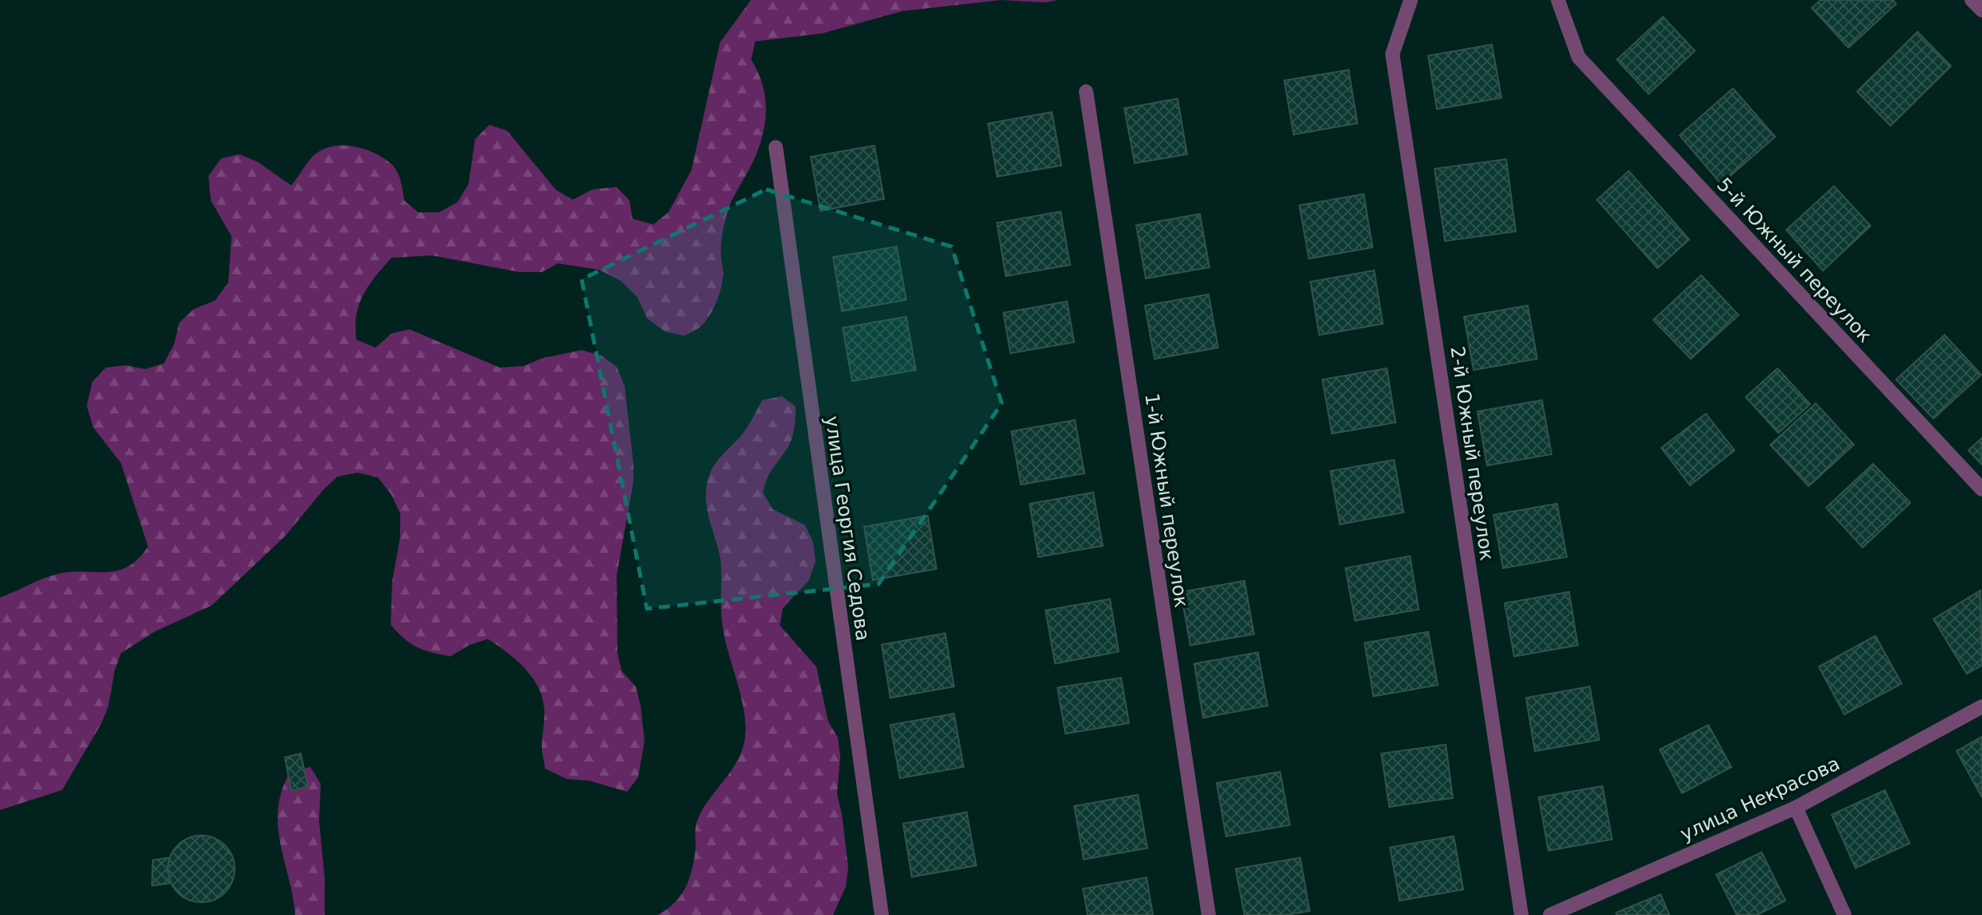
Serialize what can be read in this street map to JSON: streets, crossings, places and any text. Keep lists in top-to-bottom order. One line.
{"streets":{"street":["5-й Южный переулок","2-й Южный переулок","1-й Южный переулок","улица Георгия Седова","улица Некрасова"]}}
